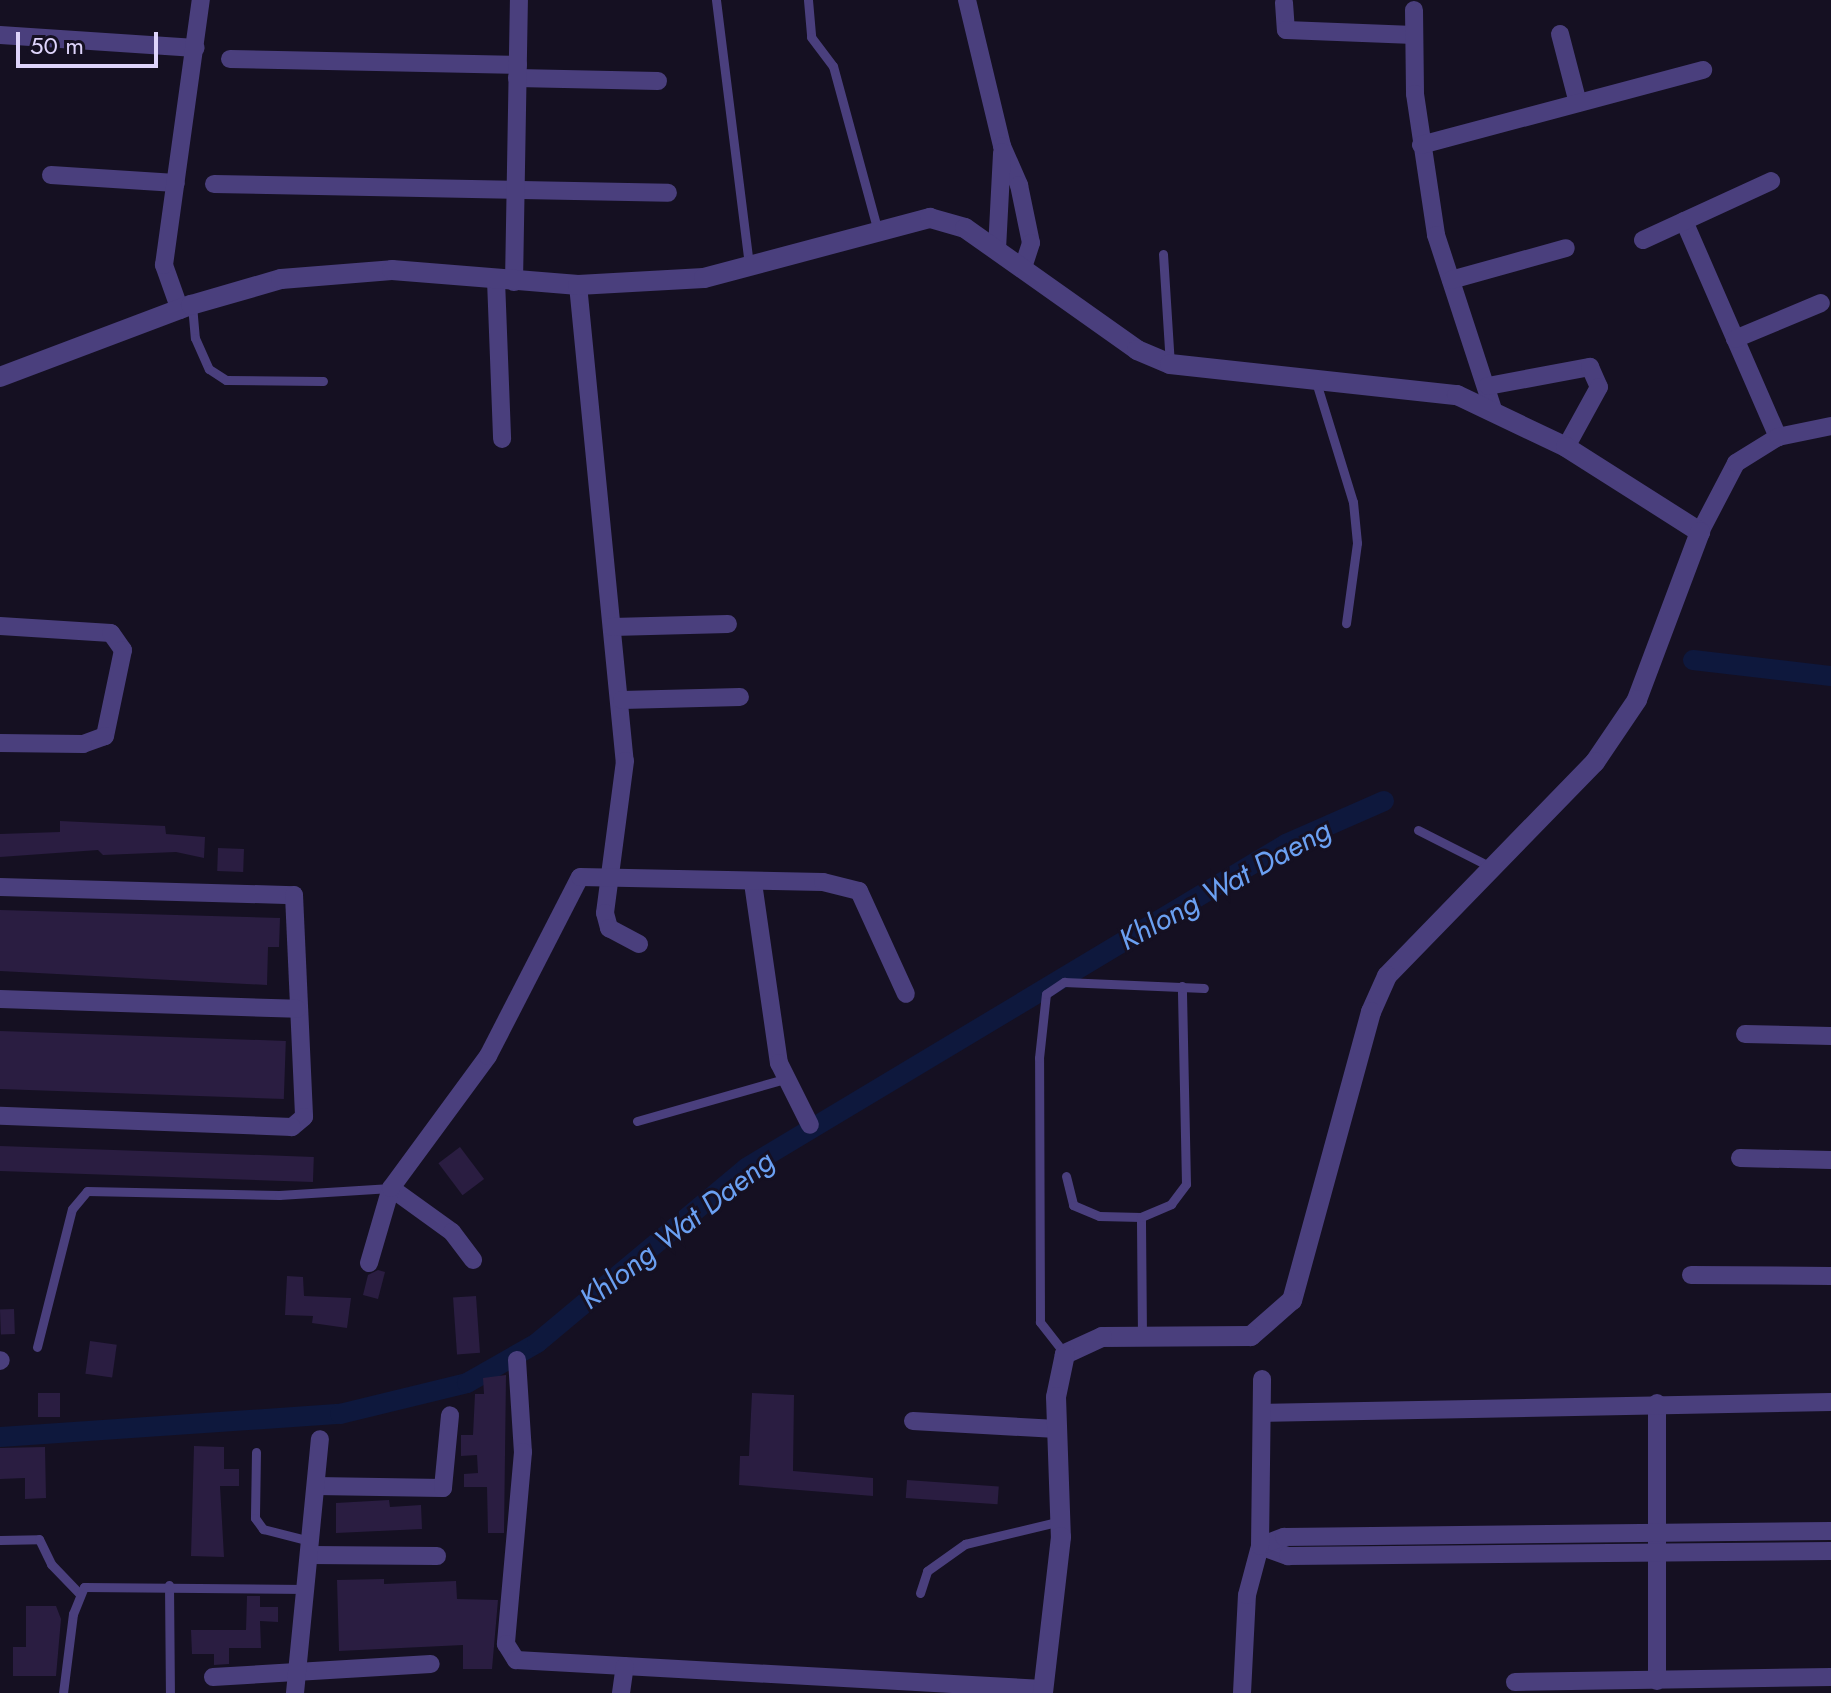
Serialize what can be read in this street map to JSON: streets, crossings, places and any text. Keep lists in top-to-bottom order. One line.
{"water":["Khlong Wat Daeng"],"scale_bar":"50 m"}
